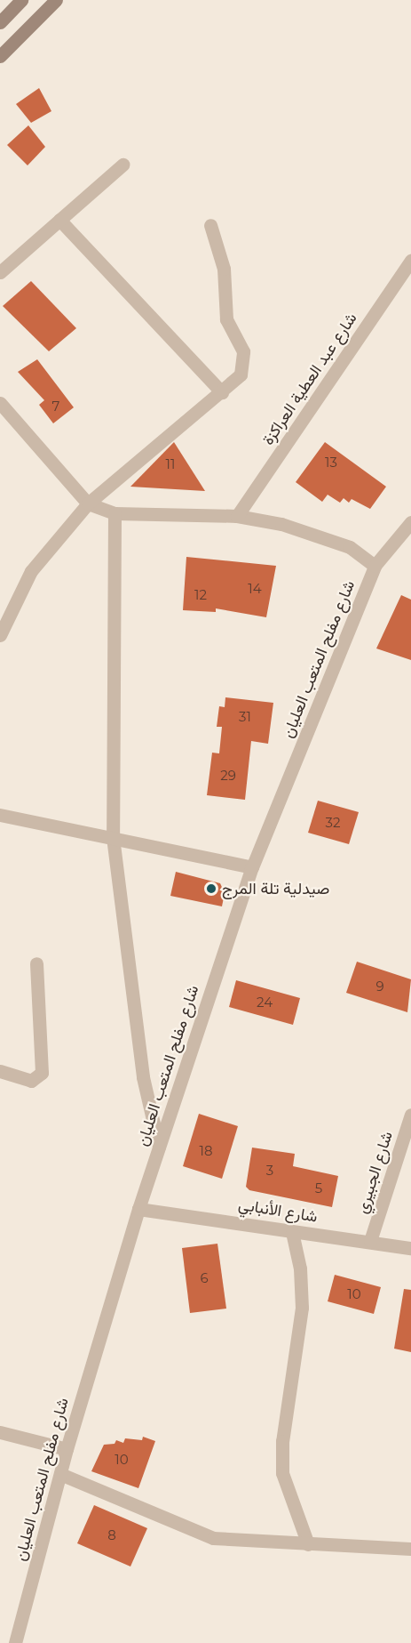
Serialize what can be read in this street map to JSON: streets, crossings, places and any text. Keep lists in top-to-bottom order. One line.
{"streets":{"street":["شارع عبد العطية العراكزة","شارع مفلح المتعب العليان","شارع الجبيري","شارع الأنبابي"]},"crossings":[["شارع مفلح المتعب العليان","شارع الأنبابي"],["شارع الجبيري","شارع الأنبابي"]],"places":["صيدلية تلة المرج"],"house_numbers":["7","13","11","14","12","31","29","32","9","24","18","3","5","6","10","10","8"]}
